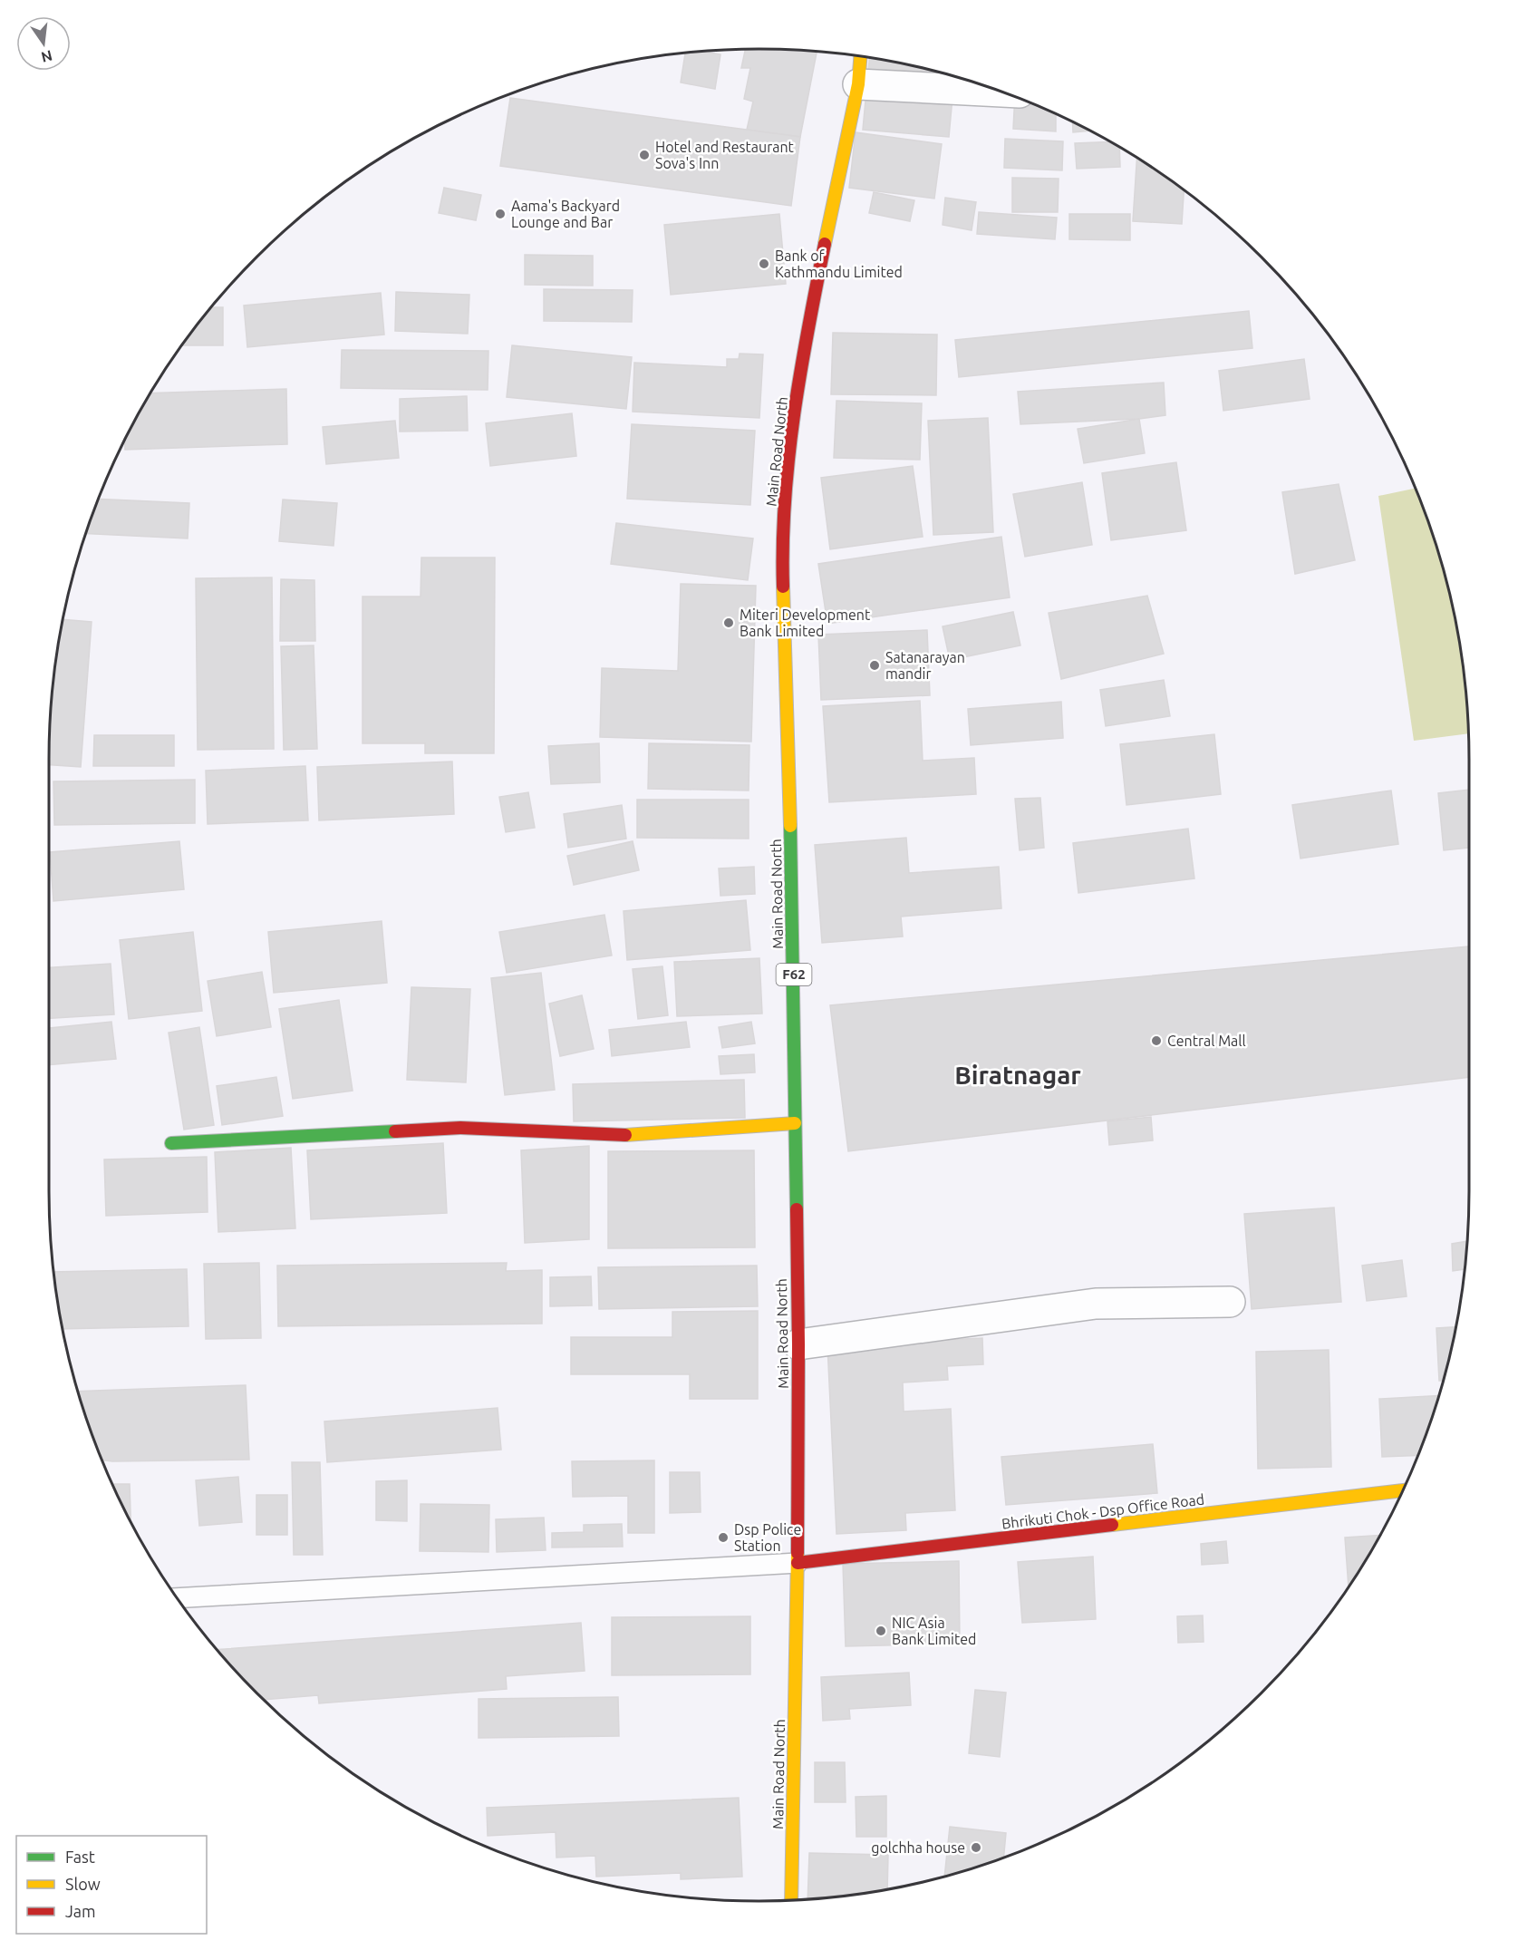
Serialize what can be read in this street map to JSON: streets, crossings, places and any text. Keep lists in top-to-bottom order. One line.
{"streets":{"main road":["Main Road North","F62","Bhrikuti Chok - Dsp Office Road"]},"crossings":[["Main Road North","Bhrikuti Chok - Dsp Office Road"]],"districts":["Biratnagar"],"places":["Hotel and Restaurant Sova's Inn","Aama's Backyard Lounge and Bar","Bank of Kathmandu Limited","Miteri Development Bank Limited","Satanarayan mandir","Central Mall","Dsp Police Station","NIC Asia Bank Limited","golchha house"],"legend":["Fast","Slow","Jam"],"north":"bottom"}
